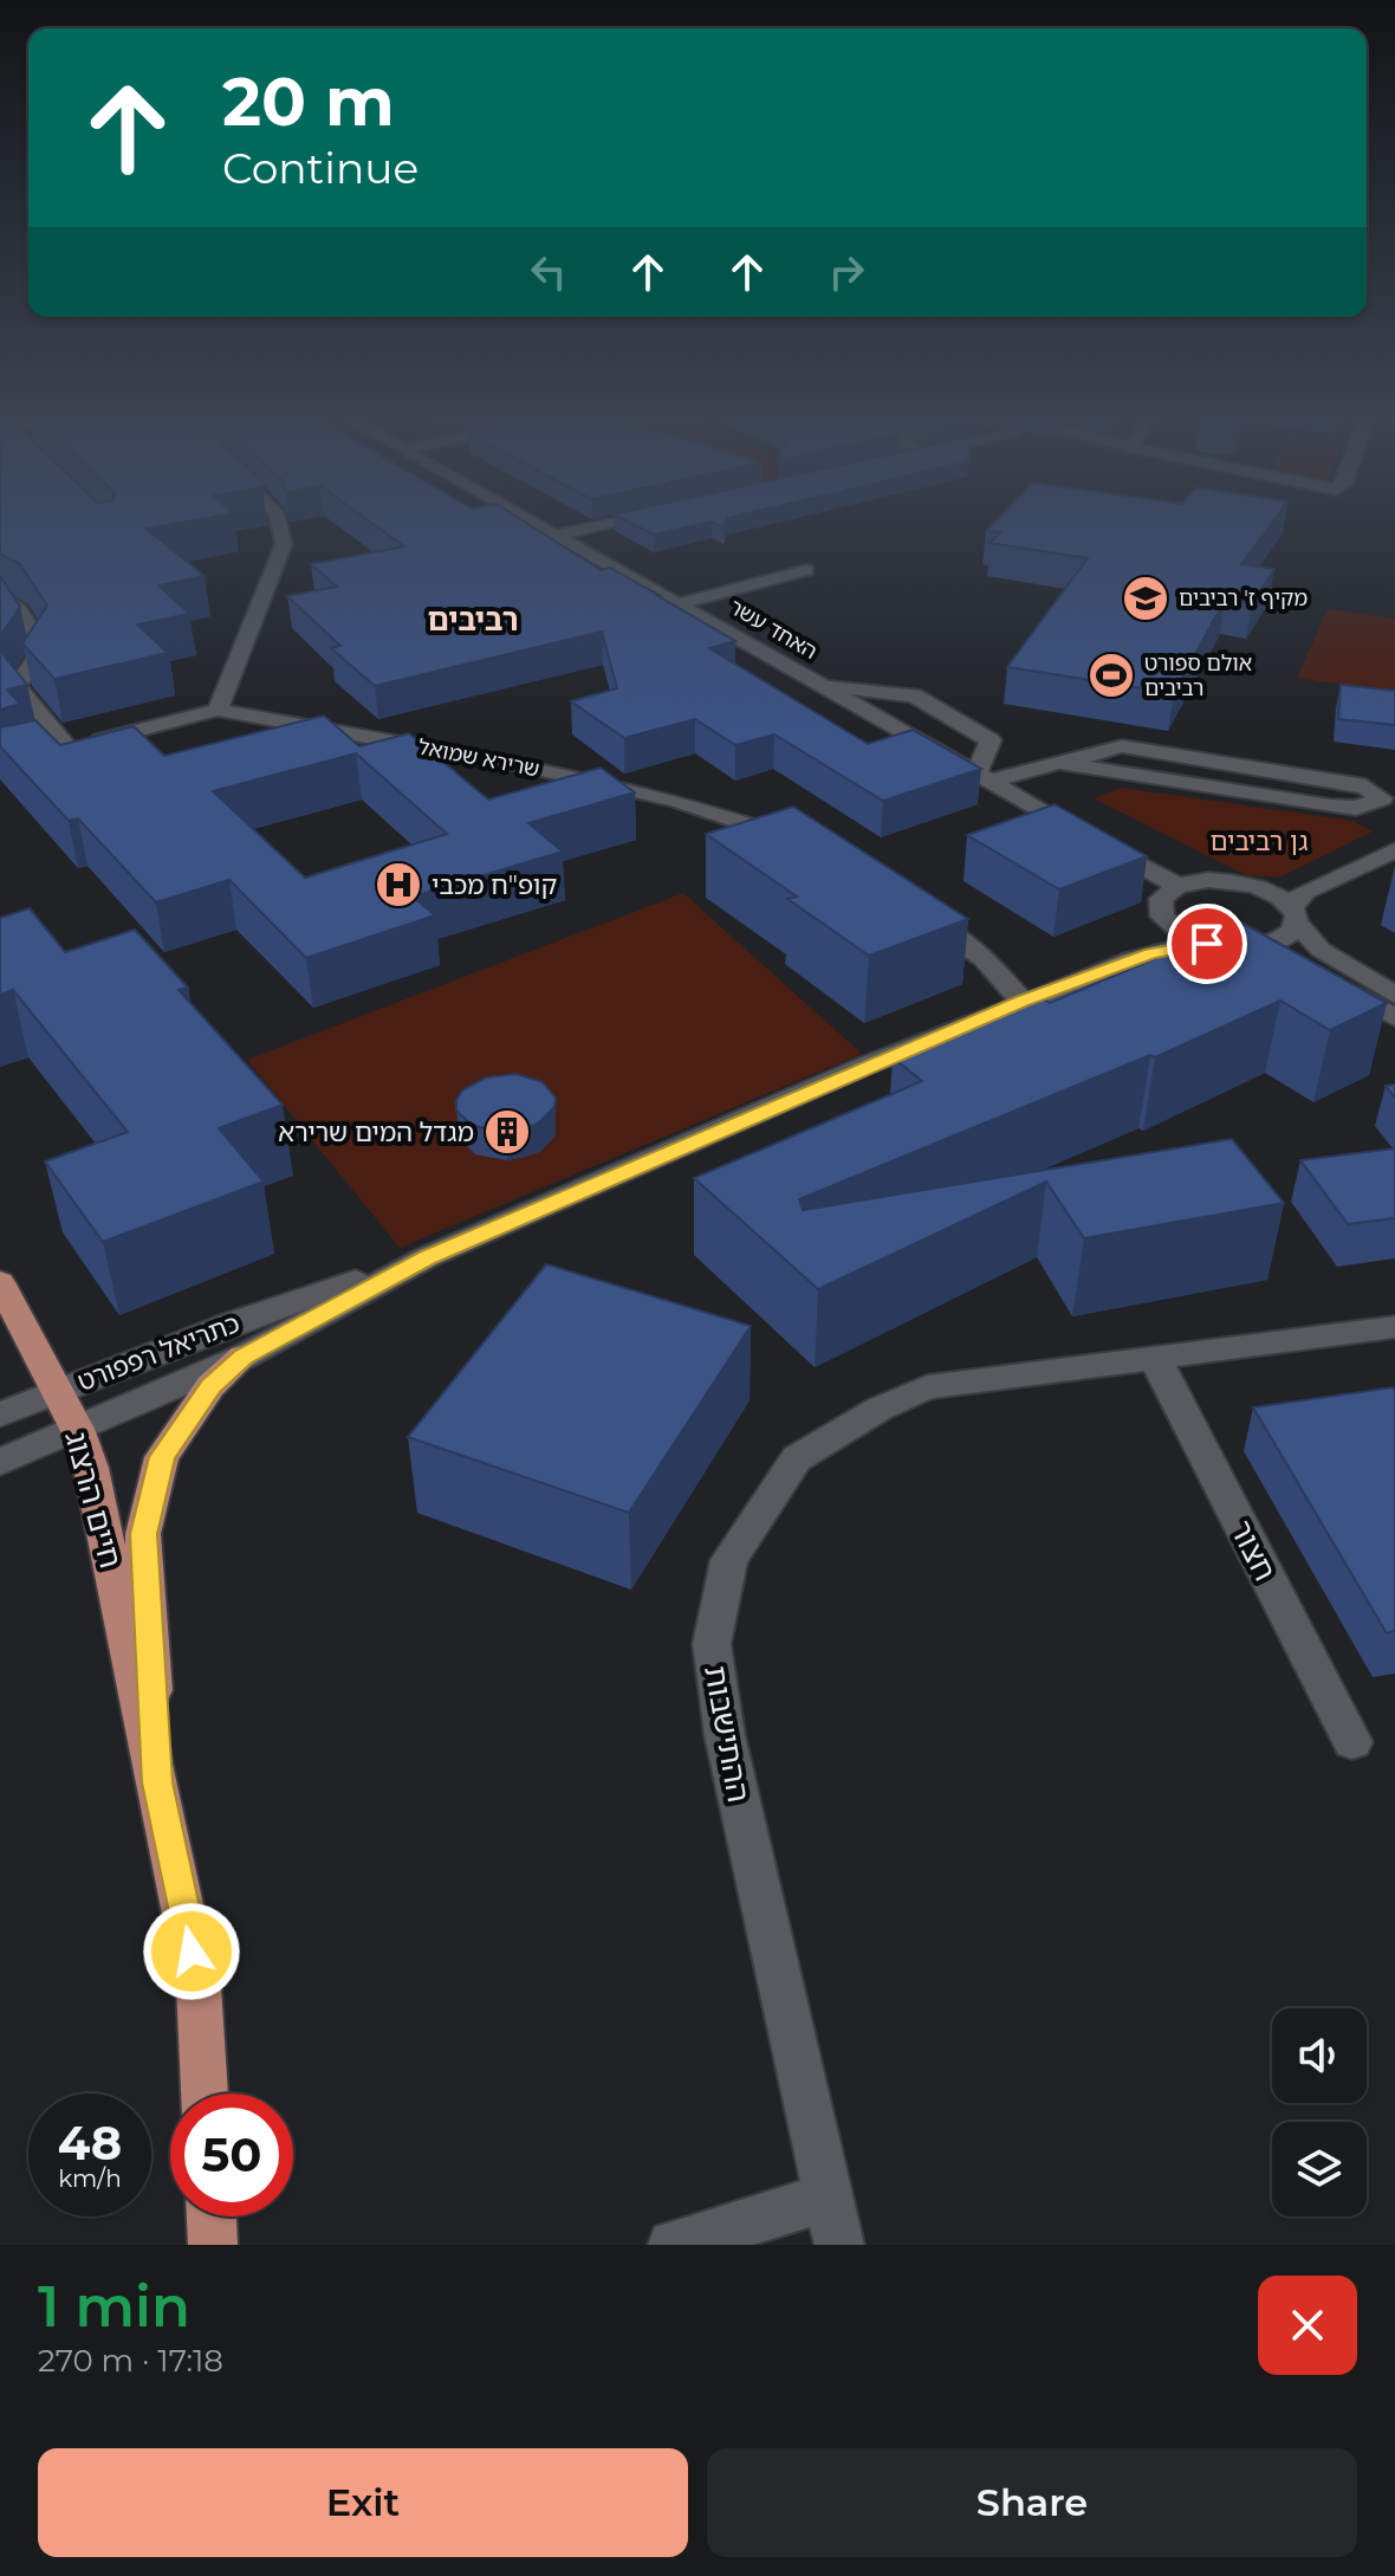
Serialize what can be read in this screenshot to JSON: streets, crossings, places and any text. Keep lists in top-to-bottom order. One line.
{"streets":{"main road":["חיים הרצוג"],"street":["האחד עשר","שרירא שמואל","כתריאל רפפורט","חצור","ההתישבות"]},"crossings":[["כתריאל רפפורט","חיים הרצוג"],["חצור","ההתישבות"]],"districts":["רביבים"],"parks":["גן רביבים"],"places":{"school or university":["מקיף ז' רביבים"],"sports":["אולם ספורט רביבים"],"hospital":["קופ\"ח מכבי"],"building":["מגדל המים שרירא"]},"page":{"turn":["20 m","Continue"],"speed":"48 km/h","limit":"50","heading":["1 min","270 m · 17:18"],"buttons":["Exit","Share"]}}
